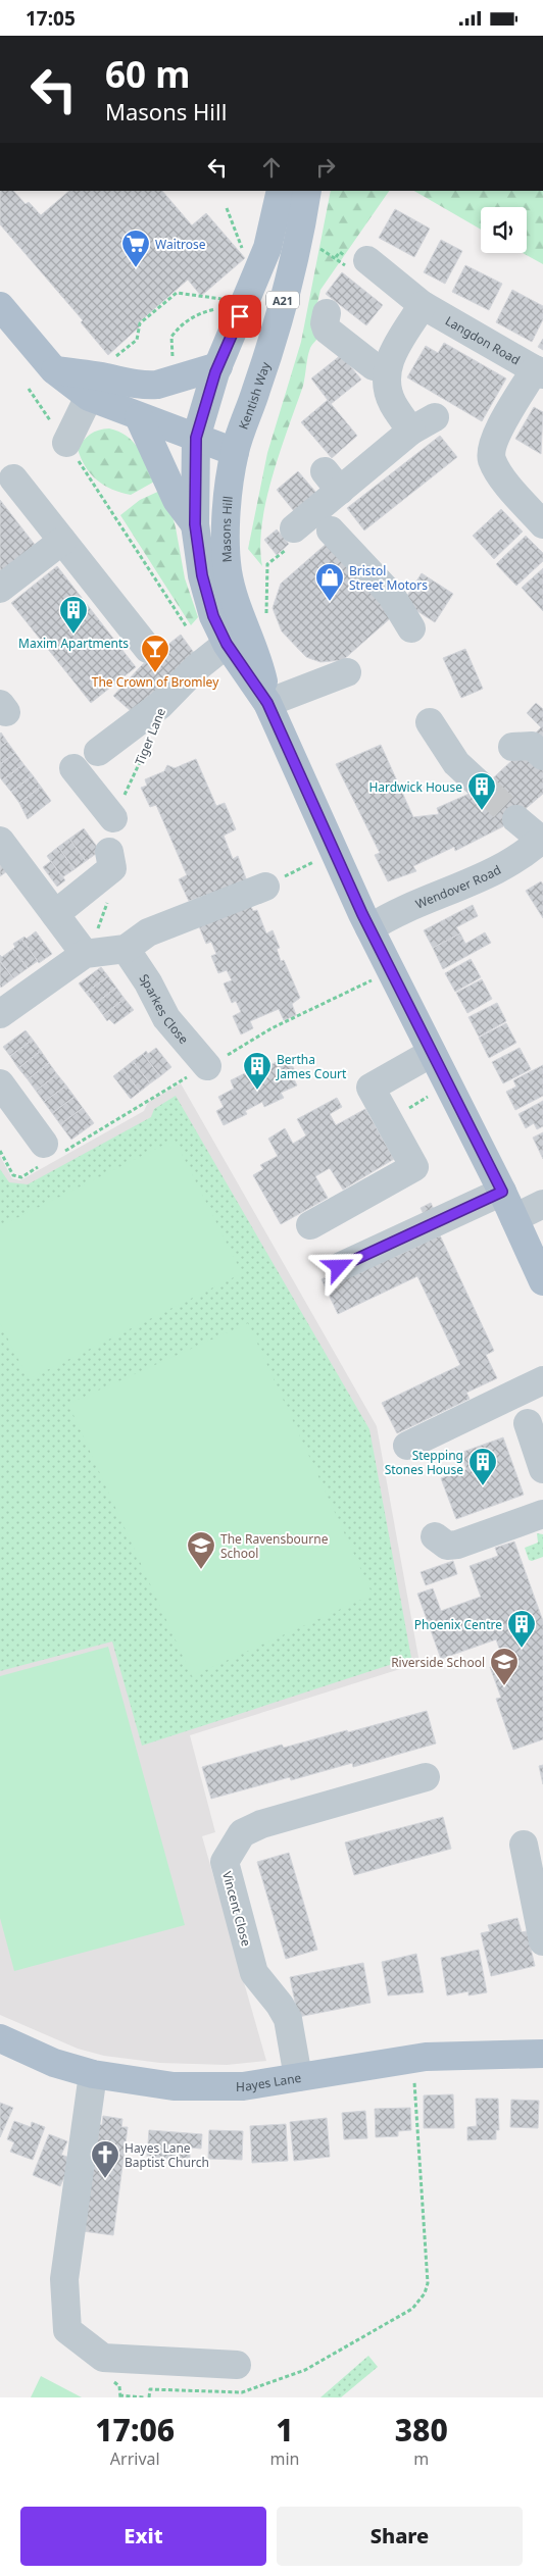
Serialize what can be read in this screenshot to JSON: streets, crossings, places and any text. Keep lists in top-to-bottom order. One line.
{"streets":{"main road":["A21","Kentish Way","Masons Hill","Hayes Lane"],"street":["Langdon Road","Tiger Lane","Wendover Road","Sparkes Close","Vincent Close"]},"crossings":[["A21","Masons Hill"],["Kentish Way","Masons Hill"],["Masons Hill","Tiger Lane"],["Masons Hill","Wendover Road"],["Vincent Close","Hayes Lane"]],"places":{"supermarket":["Waitrose"],"shop":["Bristol Street Motors"],"building":["Maxim Apartments","Hardwick House","Bertha James Court","Stepping Stones House","Phoenix Centre"],"bar":["The Crown of Bromley"],"school or university":["The Ravensbourne School","Riverside School"],"church":["Hayes Lane Baptist Church"]},"page":{"status":"17:05","turn":["60 m","Masons Hill"],"eta":["17:06","Arrival","1","min","380","m"],"buttons":["Exit","Share"]}}
